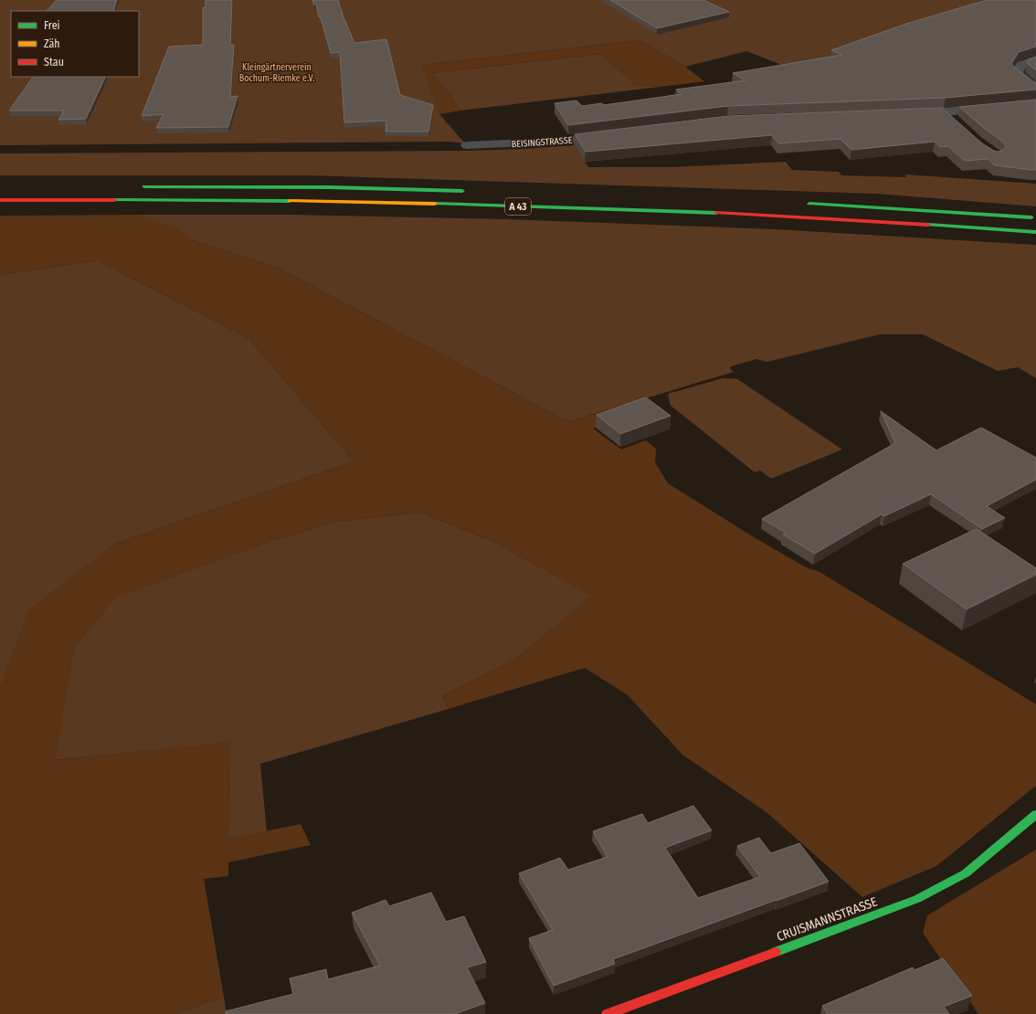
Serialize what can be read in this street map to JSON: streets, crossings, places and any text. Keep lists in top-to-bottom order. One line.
{"streets":{"main road":["A 43","CRUISMANNSTRASSE"],"street":["BEISINGSTRASSE"]},"parks":["Kleingärtnerverein Bochum-Riemke e.V."],"legend":["Frei","Zäh","Stau"]}
